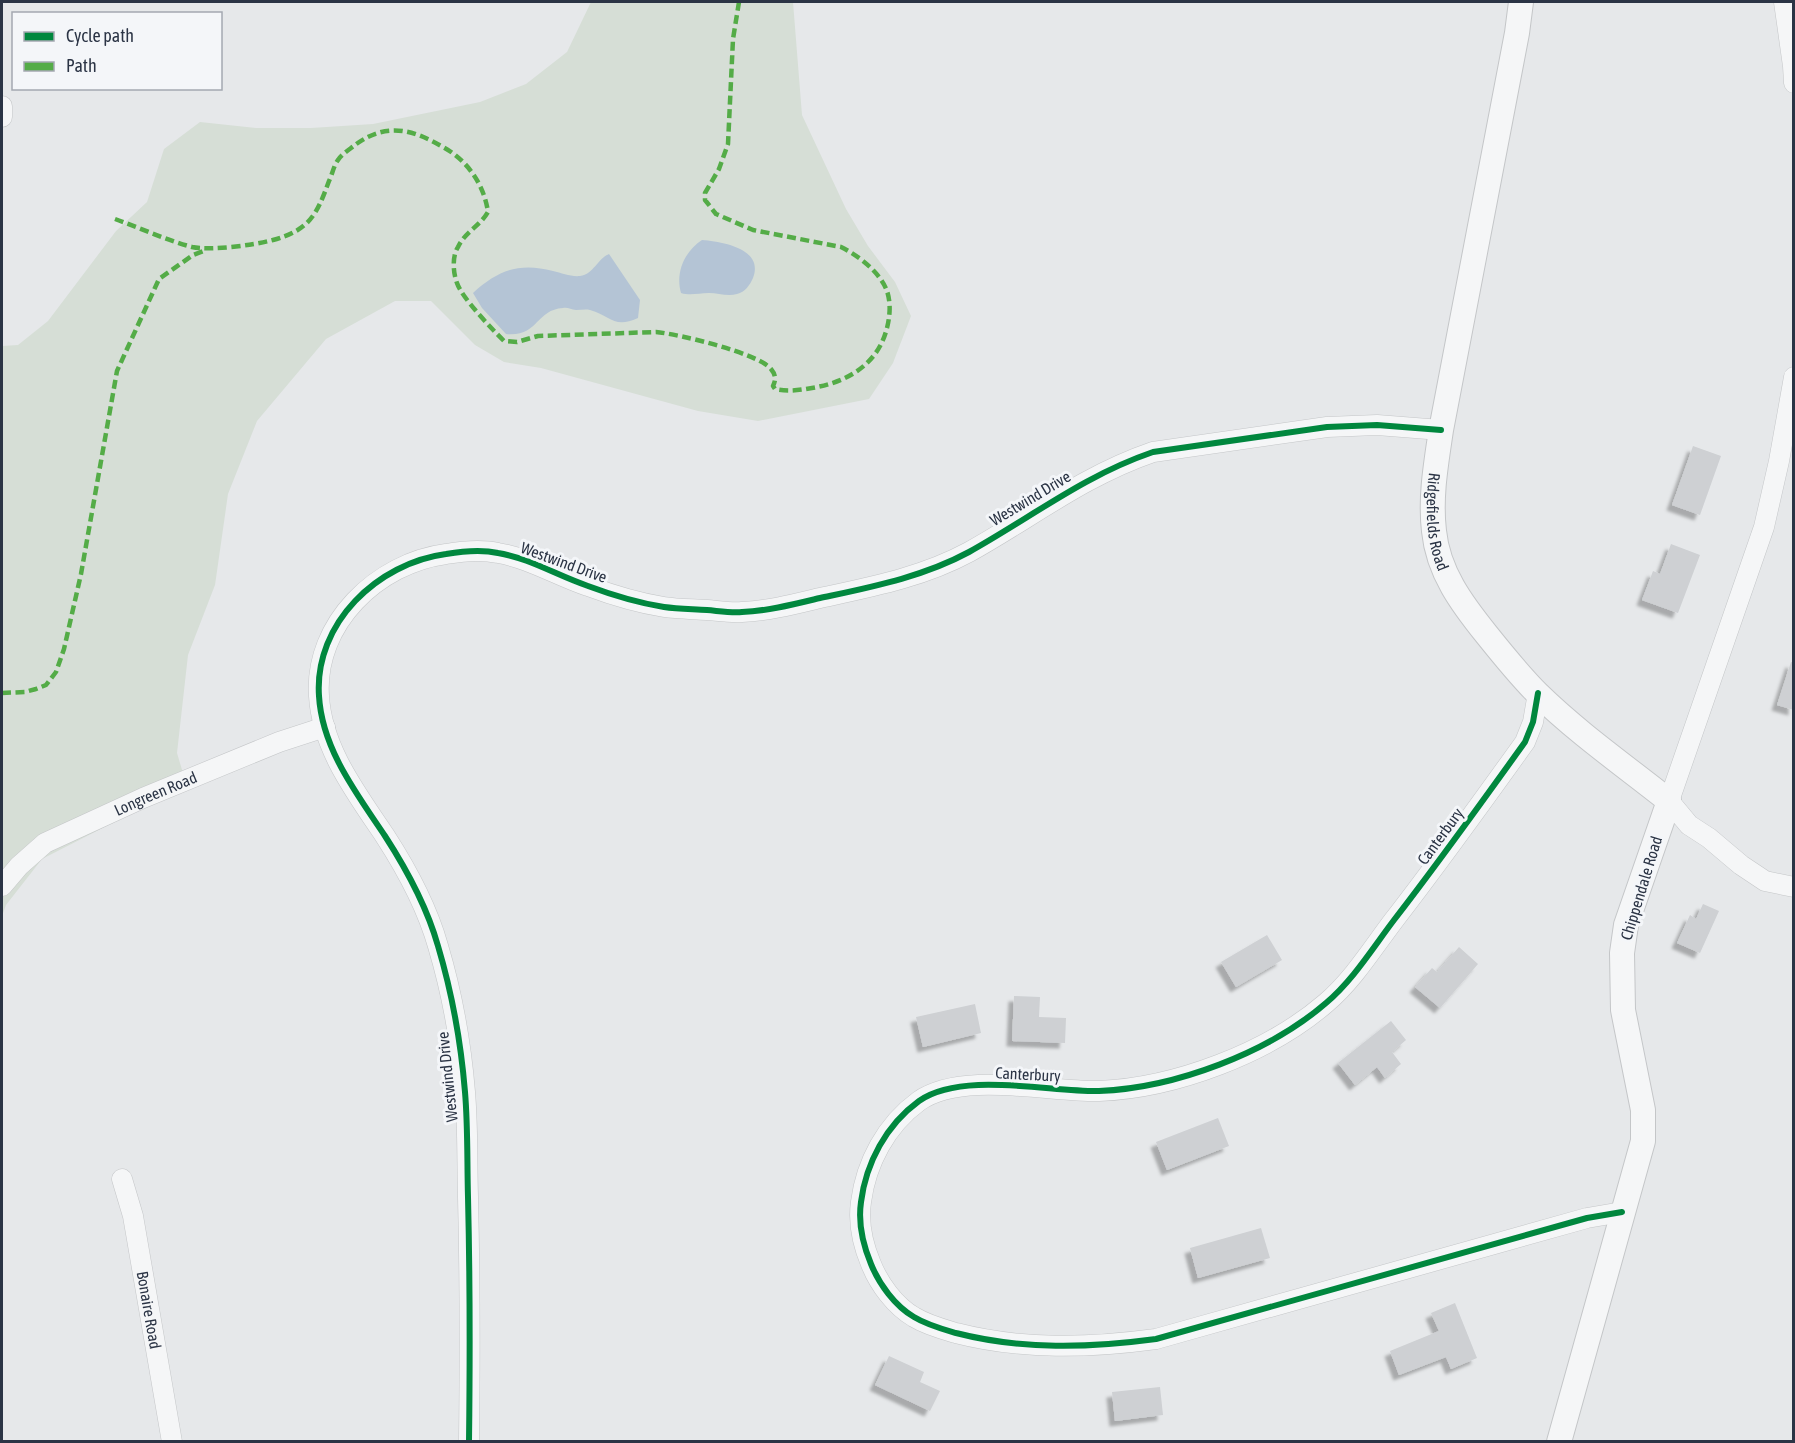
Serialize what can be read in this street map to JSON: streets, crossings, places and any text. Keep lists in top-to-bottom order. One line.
{"streets":{"street":["Westwind Drive","Ridgefields Road","Longreen Road","Canterbury","Chippendale Road","Bonaire Road"]},"crossings":[["Westwind Drive","Ridgefields Road"],["Westwind Drive","Longreen Road"],["Ridgefields Road","Canterbury"],["Ridgefields Road","Chippendale Road"],["Canterbury","Chippendale Road"]],"legend":["Cycle path","Path"]}
